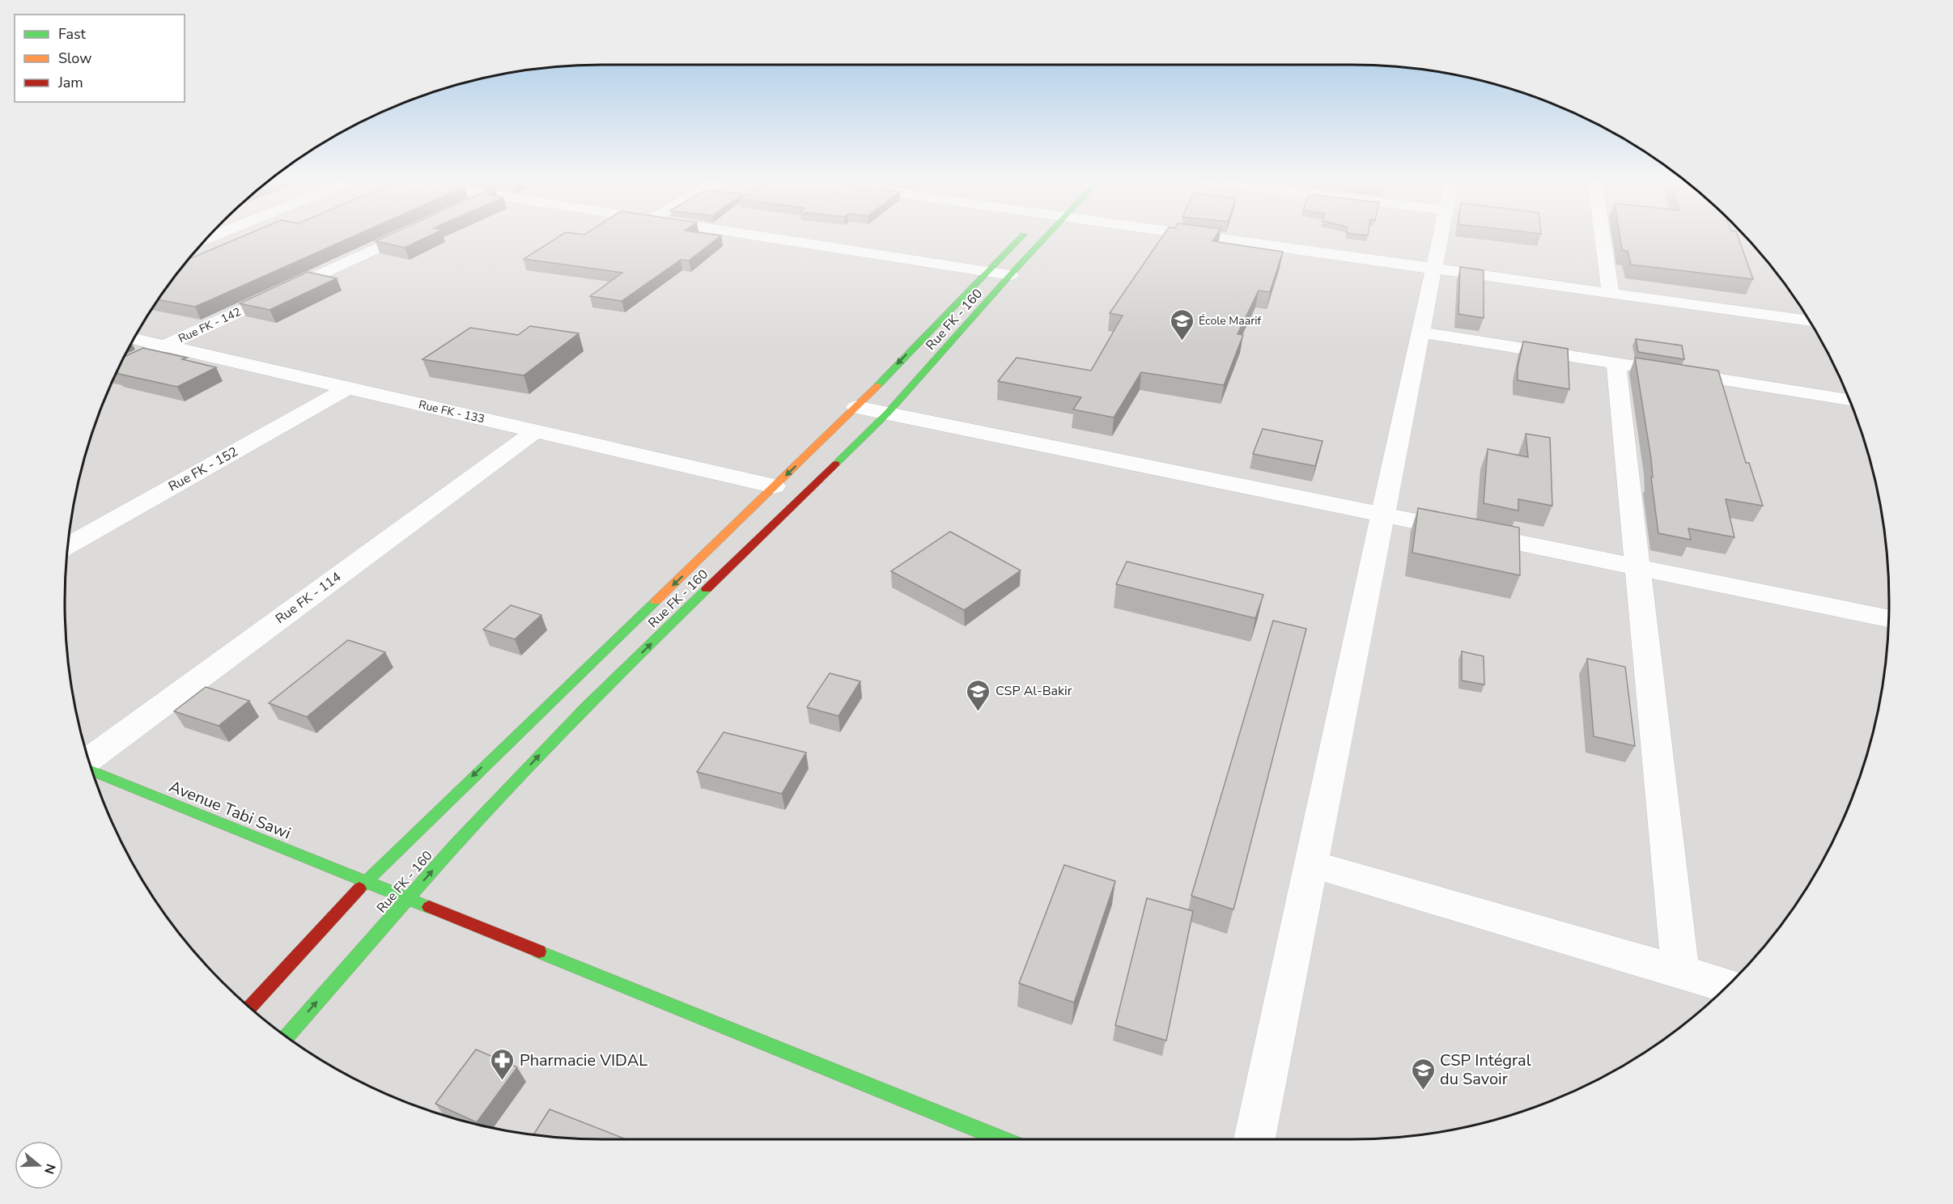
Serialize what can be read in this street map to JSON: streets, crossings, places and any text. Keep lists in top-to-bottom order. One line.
{"streets":{"main road":["Rue FK - 160","Avenue Tabi Sawi"],"street":["Rue FK - 142","Rue FK - 133","Rue FK - 152","Rue FK - 114"]},"crossings":[["Rue FK - 160","Rue FK - 133"],["Rue FK - 160","Avenue Tabi Sawi"],["Rue FK - 142","Rue FK - 133"],["Rue FK - 133","Rue FK - 152"],["Rue FK - 133","Rue FK - 114"]],"places":{"school or university":["École Maarif","CSP Al-Bakir","CSP Intégral du Savoir"],"pharmacy":["Pharmacie VIDAL"]},"legend":["Fast","Slow","Jam"],"north":"right"}
